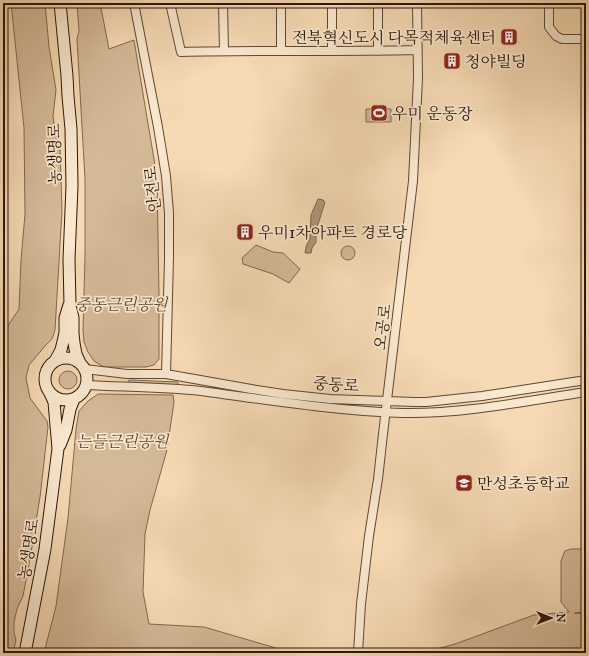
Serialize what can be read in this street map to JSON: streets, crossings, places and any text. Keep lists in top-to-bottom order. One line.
{"streets":{"street":["농생명로","안전로","오공로","중동로"]},"crossings":[["안전로","중동로"],["오공로","중동로"]],"parks":["중동근린공원","는들근린공원"],"places":{"building":["전북혁신도시 다목적체육센터","청야빌딩","우미1차아파트 경로당"],"sports":["우미 운동장"],"school or university":["만성초등학교"]},"north":"right"}
